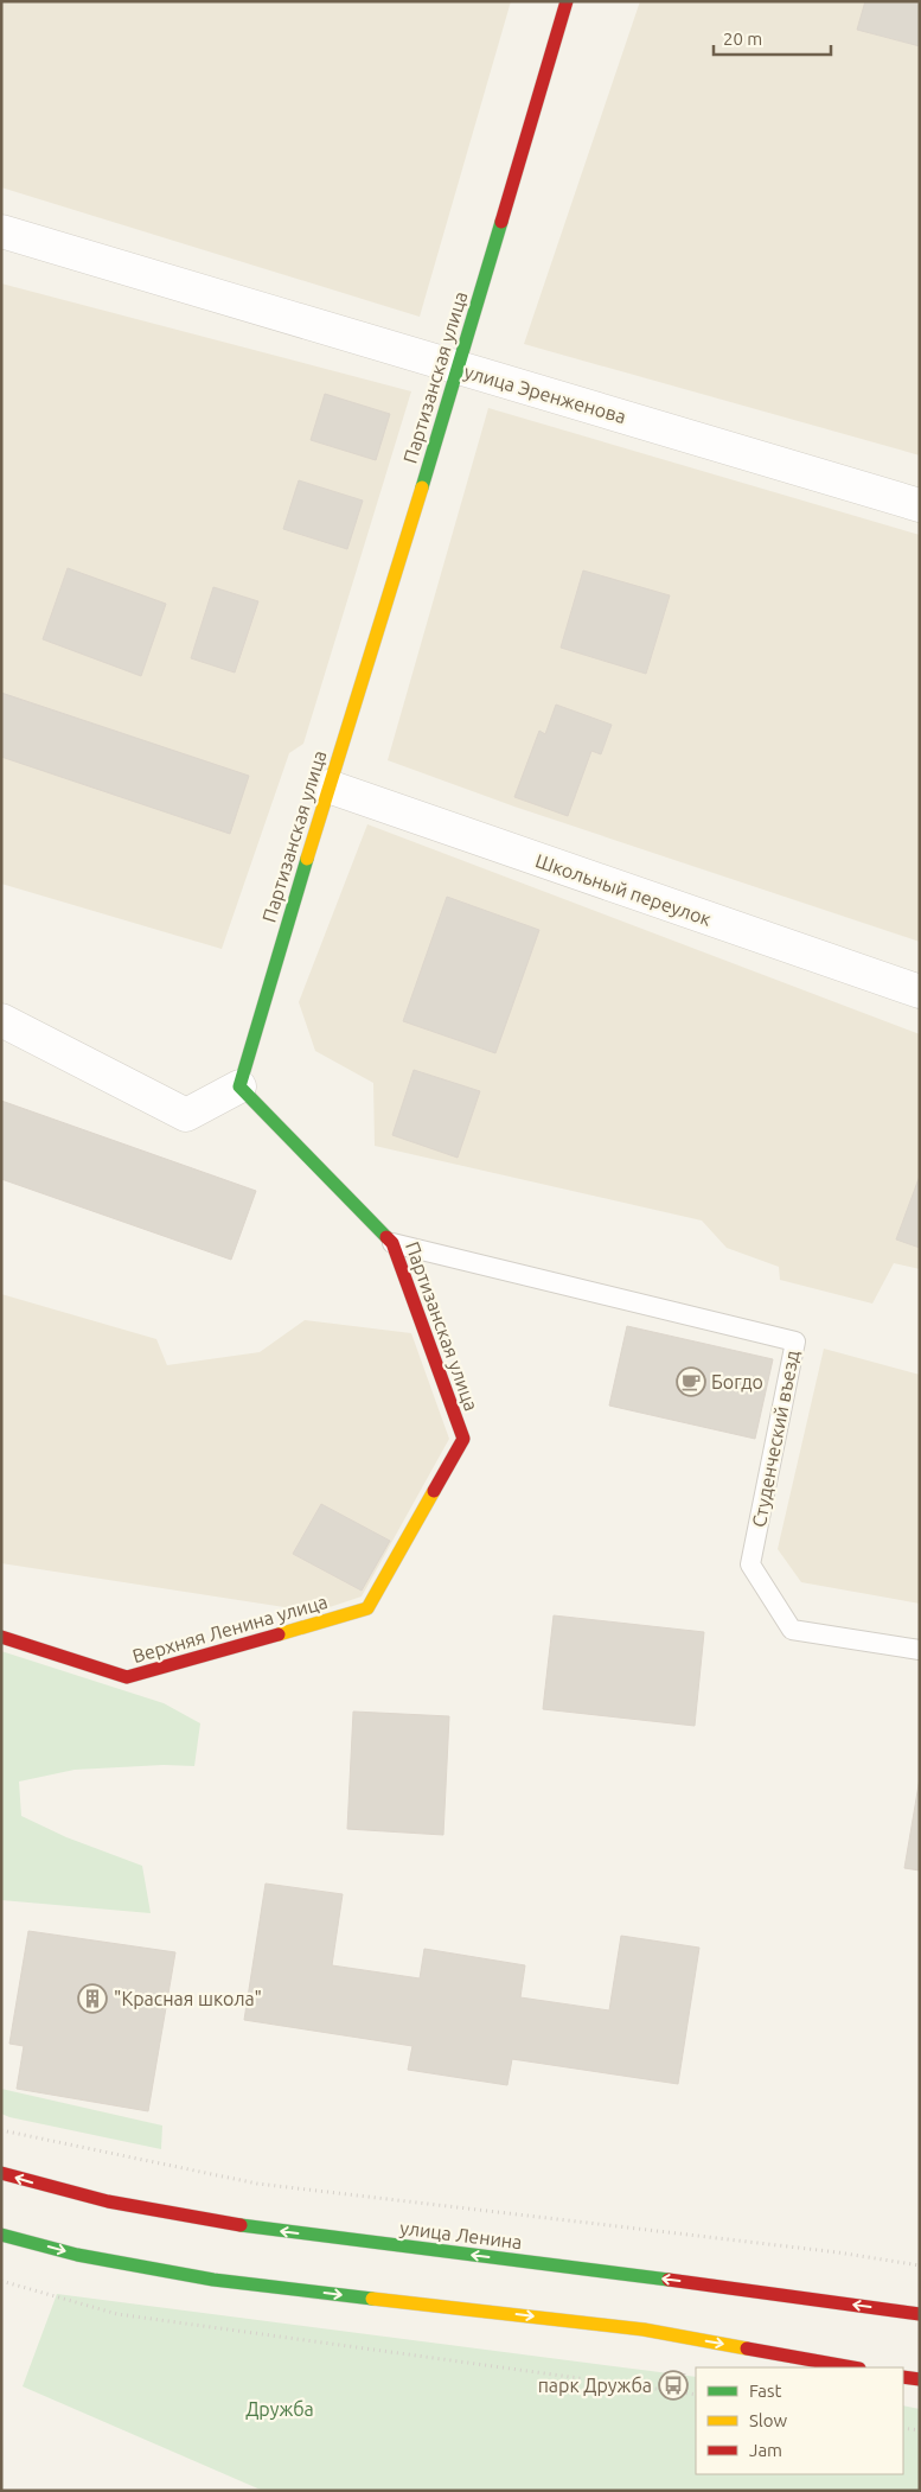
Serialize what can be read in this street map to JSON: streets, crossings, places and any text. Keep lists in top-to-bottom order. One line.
{"streets":{"street":["Партизанская улица","улица Эренженова","Школьный переулок","Верхняя Ленина улица","улица Ленина"],"lane":["Студенческий въезд"]},"crossings":[["Партизанская улица","улица Эренженова"],["Партизанская улица","Школьный переулок"],["Партизанская улица","Студенческий въезд"],["Партизанская улица","Верхняя Ленина улица"]],"parks":["Дружба"],"places":{"cafe":["Богдо"],"building":["\"Красная школа\""],"bus stop":["парк Дружба"]},"legend":["Fast","Slow","Jam"],"scale_bar":"20 m"}
